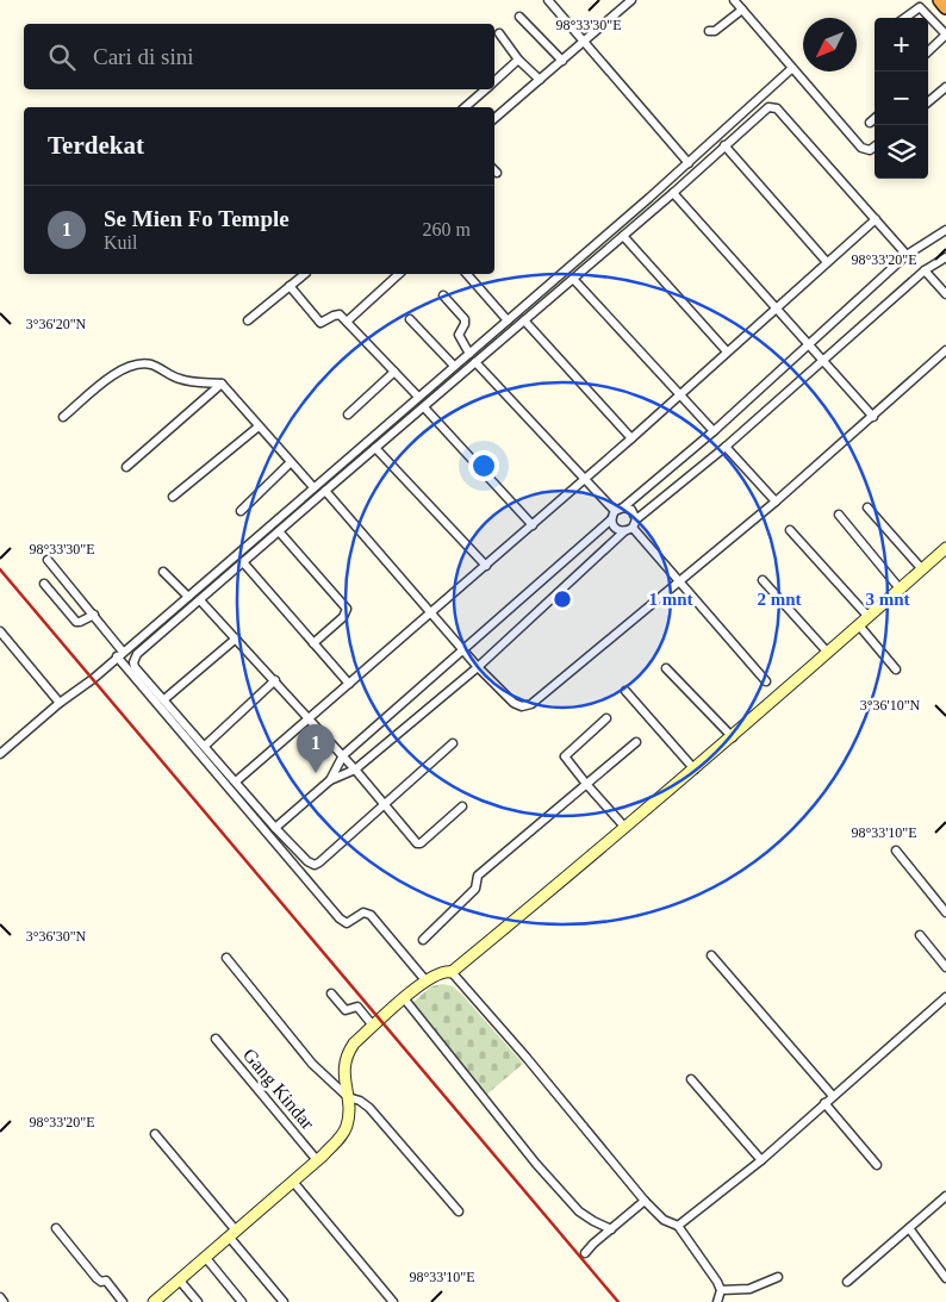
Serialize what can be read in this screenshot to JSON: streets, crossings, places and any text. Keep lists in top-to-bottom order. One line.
{"streets":{"street":["Gang Kindar"]},"north":"bottom left","page":{"map_buttons":["+","−"],"search":"Cari di sini","heading":"Terdekat","list":[{"mark":"1","name":"Se Mien Fo Temple","note":"Kuil","value":"260 m"}],"pins":"1"},"coordinates":["98°33'30\"E","98°33'20\"E","3°36'20\"N","3°36'10\"N","98°33'10\"E","3°36'30\"N"],"rings":["1 mnt","2 mnt","3 mnt"]}
